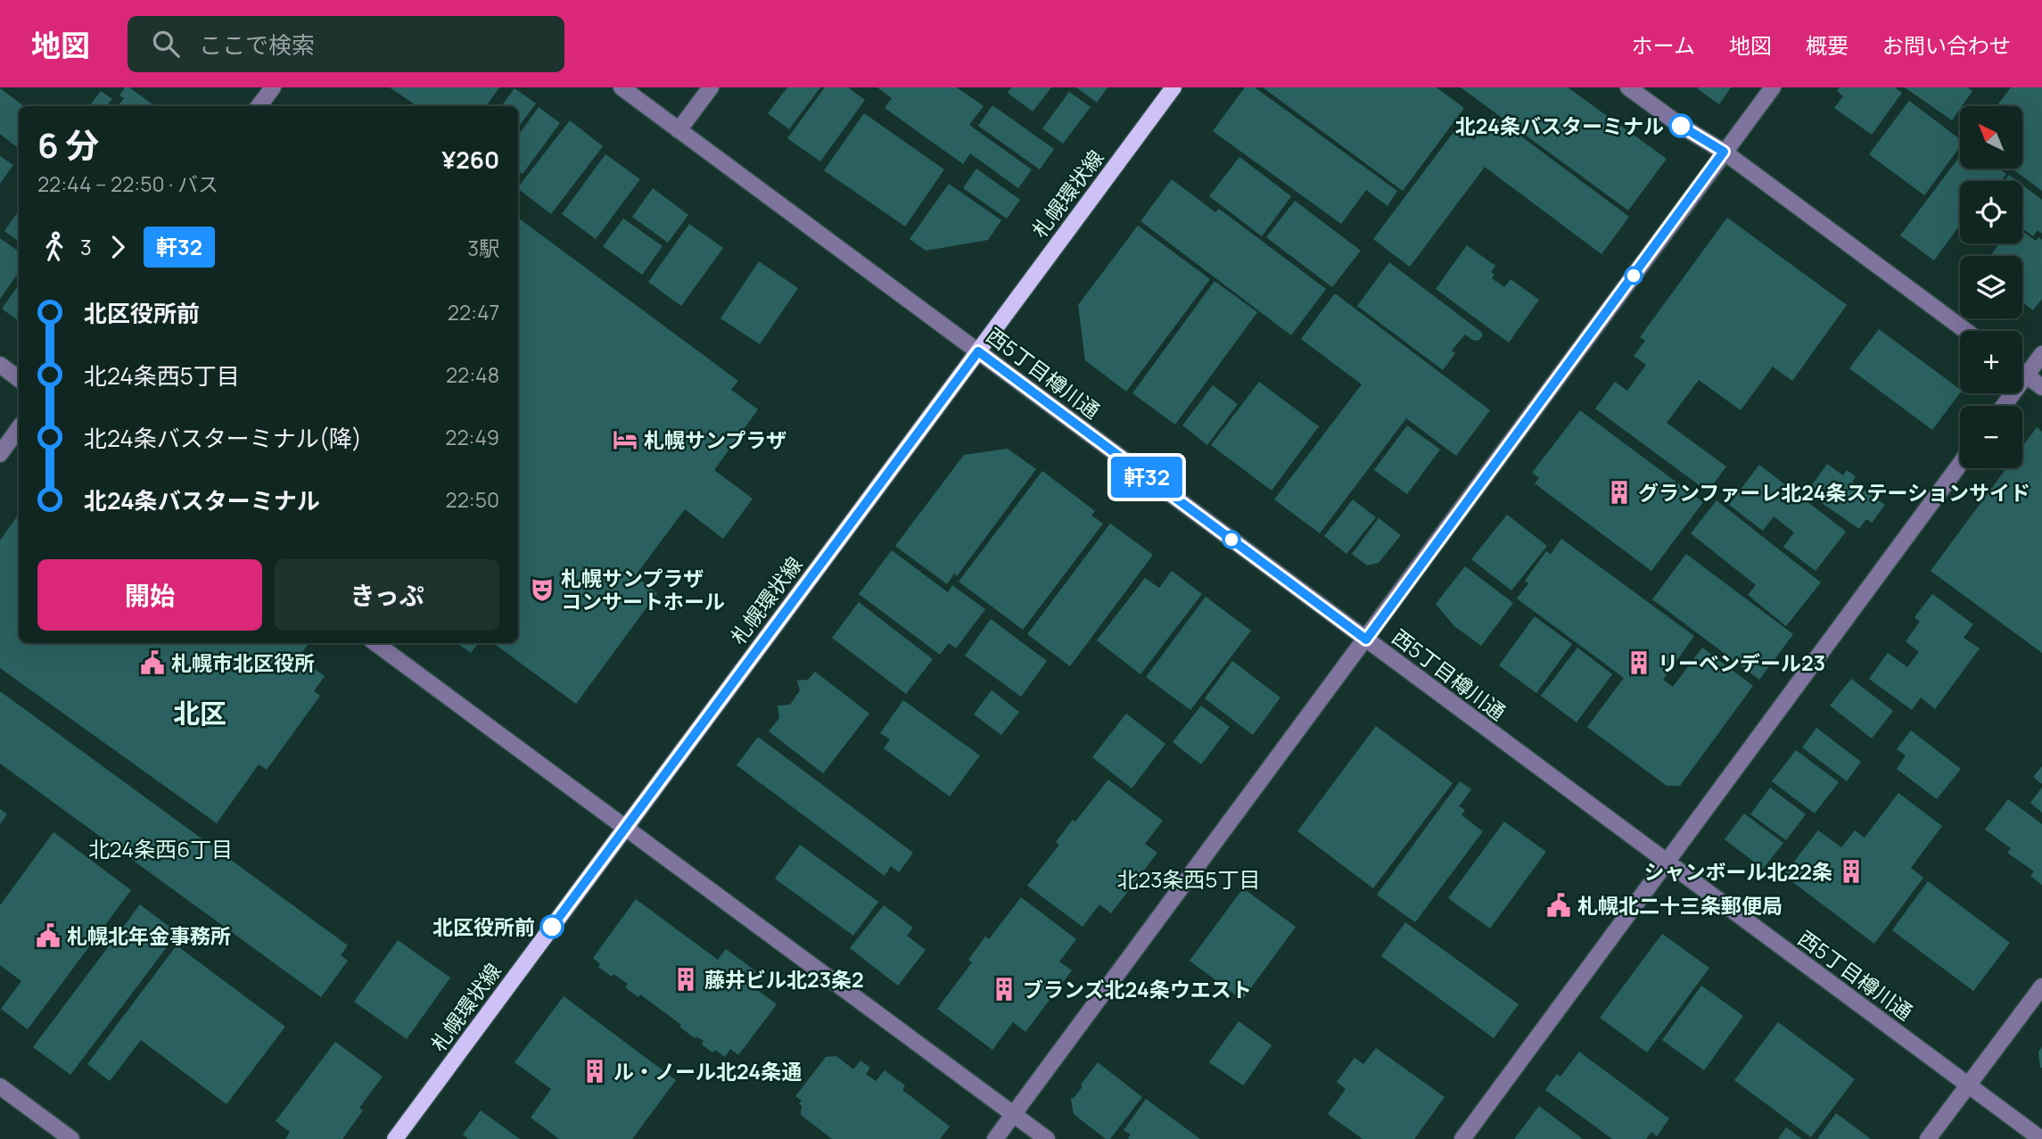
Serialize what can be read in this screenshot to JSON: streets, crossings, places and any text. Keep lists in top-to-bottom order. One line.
{"streets":{"main road":["札幌環状線"],"street":["西5丁目樽川通"]},"crossings":[["札幌環状線","西5丁目樽川通"]],"districts":["北区","北24条西6丁目","北23条西5丁目"],"places":{"other":["北24条バスターミナル","北区役所前"],"hotel":["札幌サンプラザ"],"building":["グランファーレ北24条ステーションサイド","リーベンデール23","シャンボール北22条","藤井ビル北23条2","ブランズ北24条ウエスト","ル・ノール北24条通"],"theatre":["札幌サンプラザ コンサートホール"],"public building":["札幌市北区役所","札幌北二十三条郵便局","札幌北年金事務所"]},"lines":["bus line 軒32"],"north":"top left","page":{"header":"地図","search":"ここで検索","nav":["ホーム","地図","概要","お問い合わせ"],"on_map":"軒32","map_buttons":["+","−"],"heading":["6 分","22:44 – 22:50 · バス","¥260"],"legs":["3","軒32","3駅"],"list":[{"name":"北区役所前","value":"22:47"},{"name":"北24条西5丁目","value":"22:48"},{"name":"北24条バスターミナル(降)","value":"22:49"},{"name":"北24条バスターミナル","value":"22:50"}],"buttons":["開始","きっぷ"]}}
